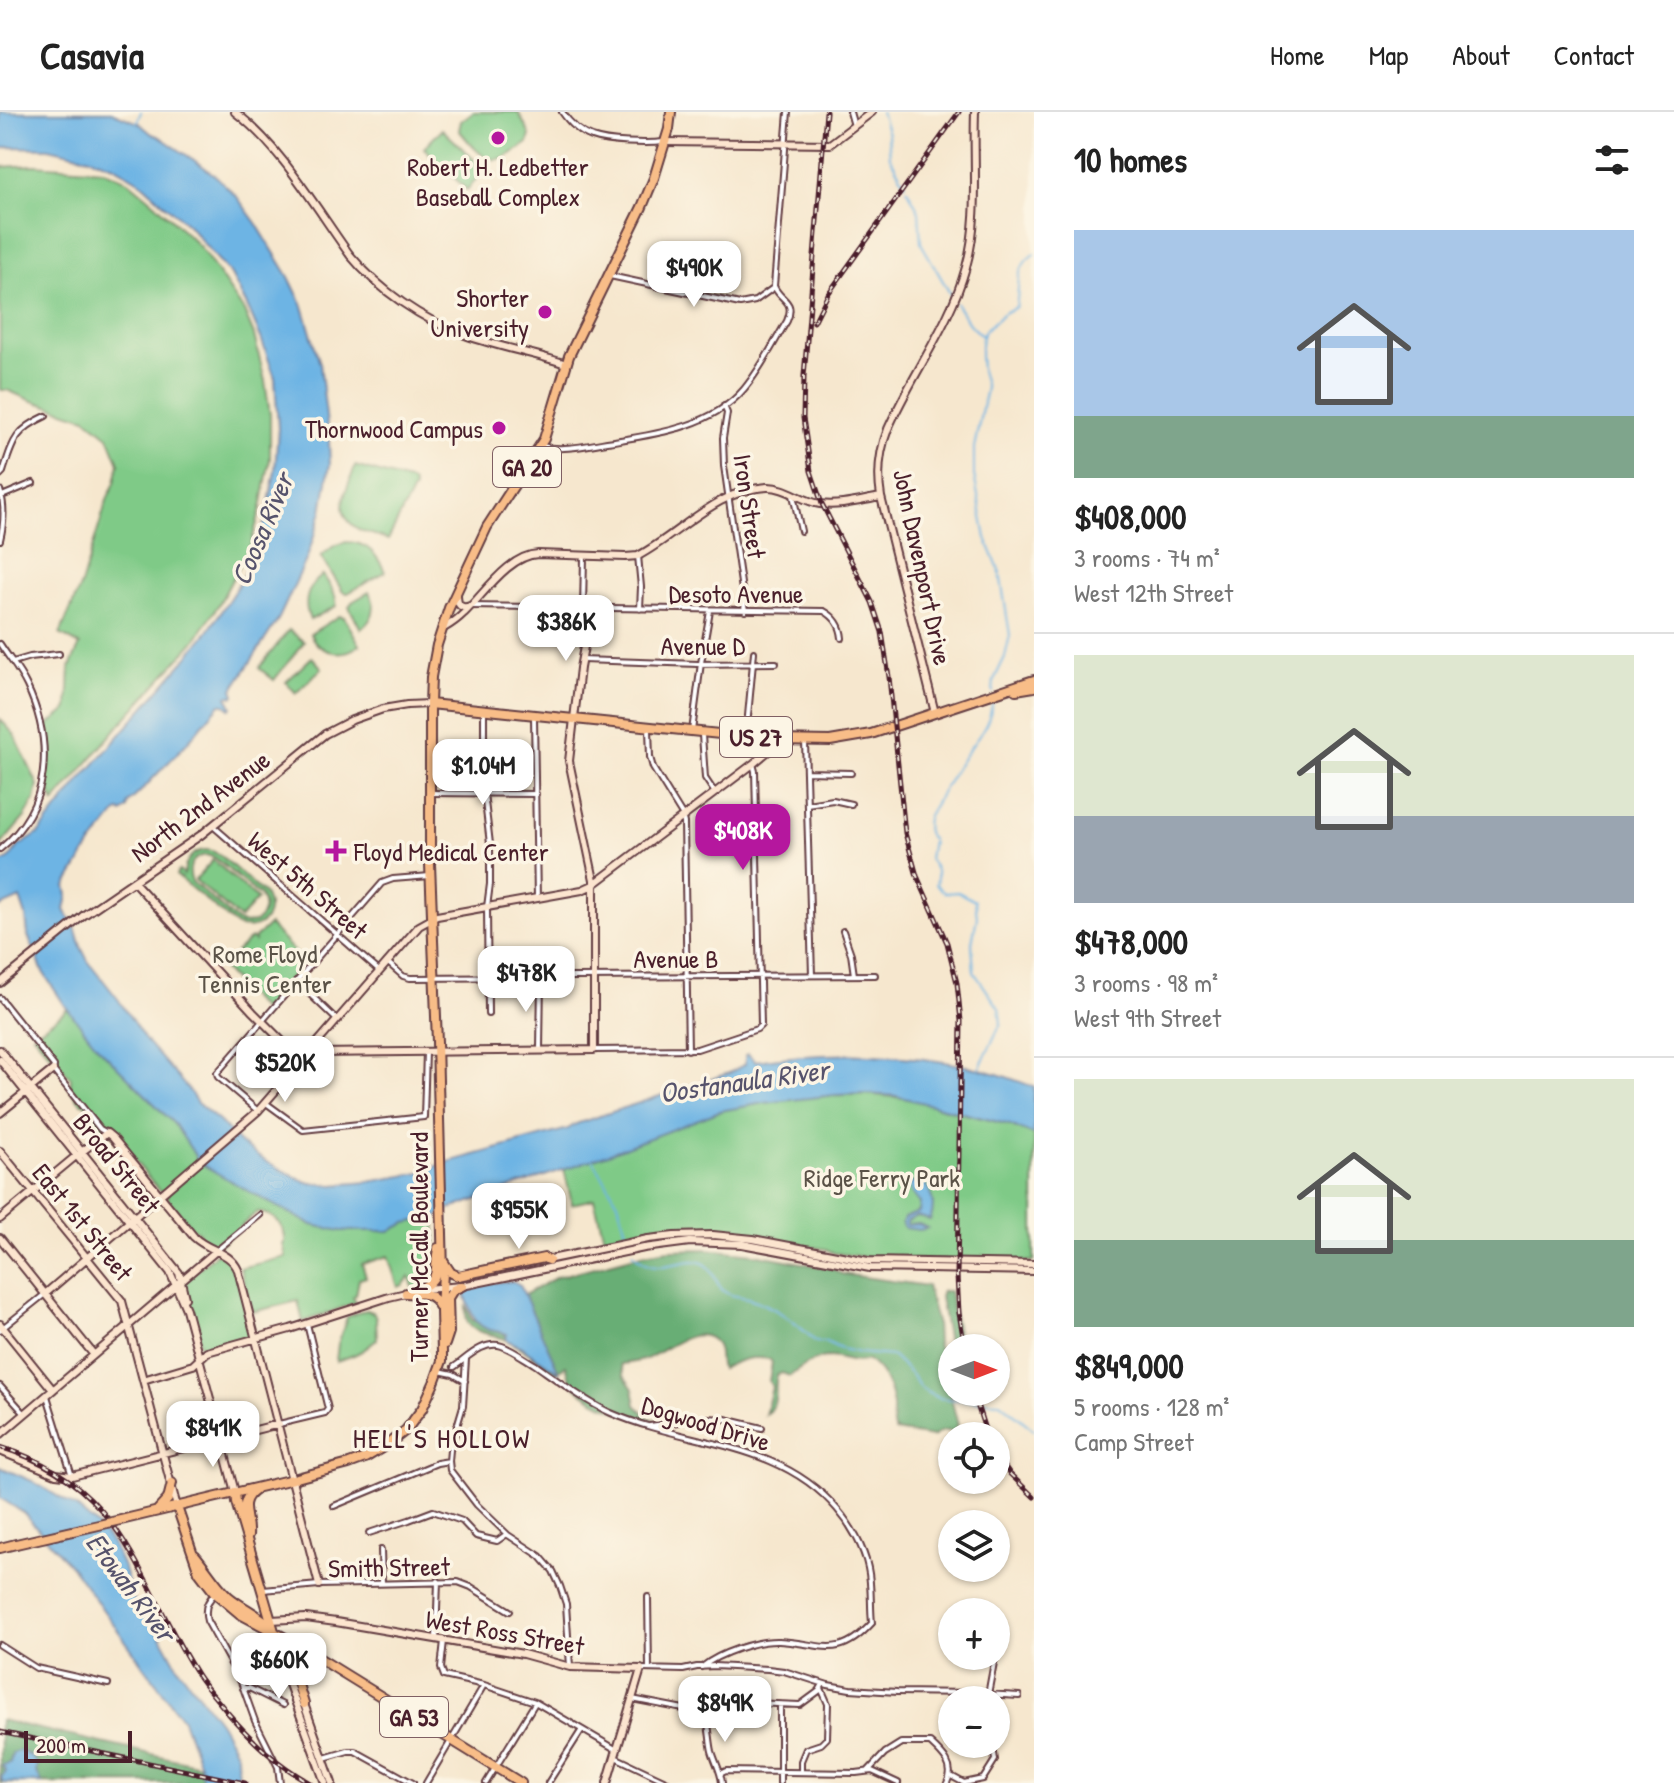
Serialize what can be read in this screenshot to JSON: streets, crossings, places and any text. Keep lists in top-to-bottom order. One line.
{"streets":{"main road":["GA 20","US 27","Broad Street","Turner McCall Boulevard","GA 53"],"street":["Iron Street","John Davenport Drive","Desoto Avenue","Avenue D","North 2nd Avenue","West 5th Street","Avenue B","East 1st Street","Dogwood Drive","Smith Street","West Ross Street"]},"crossings":[["GA 20","Turner McCall Boulevard"],["Iron Street","Desoto Avenue"],["John Davenport Drive","US 27"],["US 27","North 2nd Avenue"],["US 27","Turner McCall Boulevard"],["North 2nd Avenue","West 5th Street"],["North 2nd Avenue","Turner McCall Boulevard"],["Avenue B","Turner McCall Boulevard"],["Broad Street","Turner McCall Boulevard"],["Broad Street","Smith Street"],["Broad Street","West Ross Street"],["Broad Street","GA 53"],["East 1st Street","Turner McCall Boulevard"],["East 1st Street","GA 53"],["Turner McCall Boulevard","GA 53"],["Dogwood Drive","West Ross Street"]],"districts":["HELL'S HOLLOW"],"water":["Coosa River","Oostanaula River","Etowah River"],"parks":["Rome Floyd Tennis Center","Ridge Ferry Park"],"places":{"other":["Robert H. Ledbetter Baseball Complex","Shorter University","Thornwood Campus"],"health":["Floyd Medical Center"]},"scale_bar":"200 m","north":"right","page":{"header":"Casavia","nav":["Home","Map","About","Contact"],"heading":"10 homes","list":[{"name":"$408,000","note":"3 rooms · 74 m² · West 12th Street"},{"name":"$478,000","note":"3 rooms · 98 m² · West 9th Street"},{"name":"$849,000","note":"5 rooms · 128 m² · Camp Street"}],"price":["$490K","$386K","$1.04M","$408K","$478K","$520K","$955K","$841K","$660K","$849K"],"map_buttons":["+","−"],"scale":"200 m"}}
